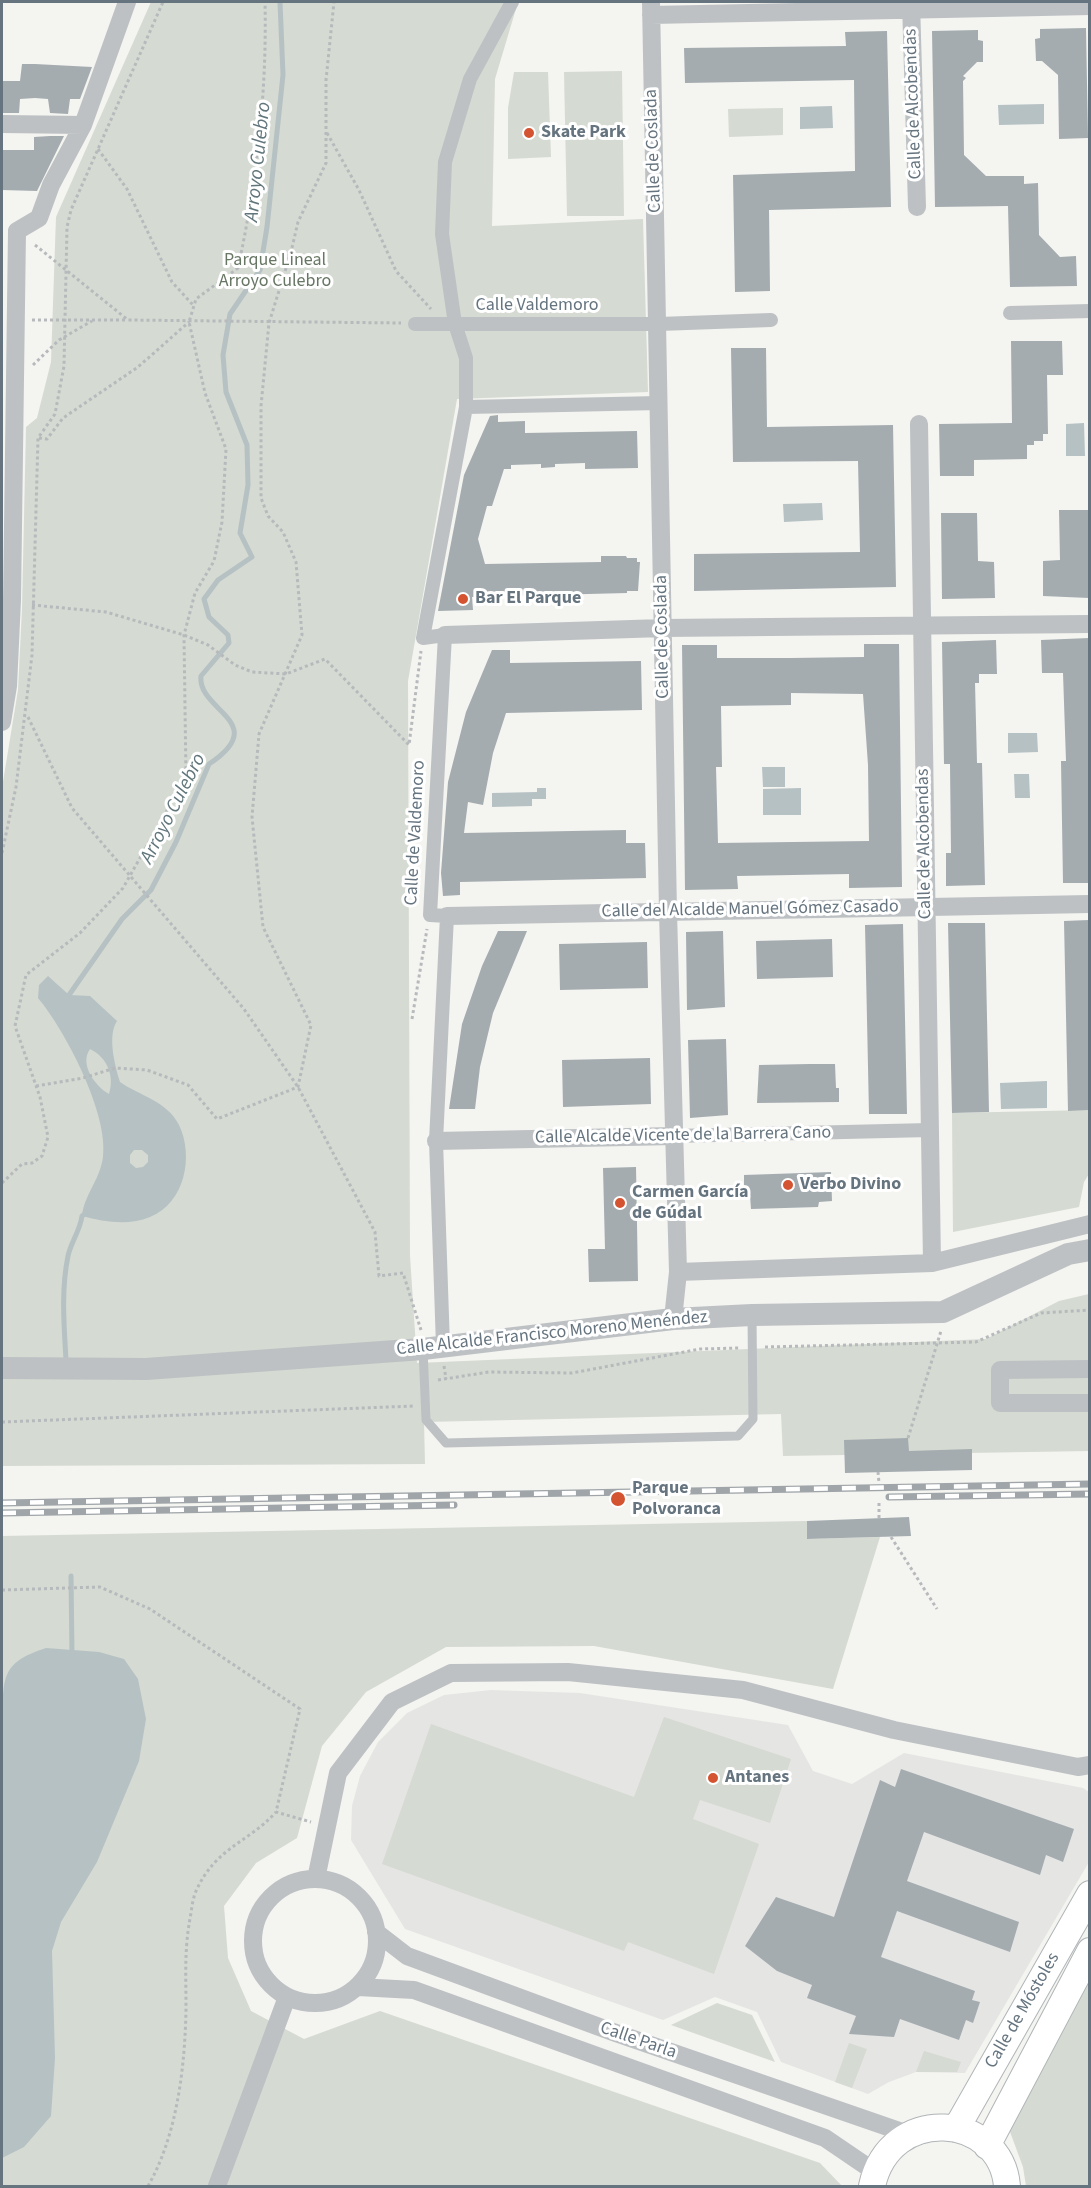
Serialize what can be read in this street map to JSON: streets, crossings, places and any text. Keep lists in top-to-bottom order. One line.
{"streets":{"main road":["Calle de Móstoles"],"street":["Calle de Alcobendas","Calle de Coslada","Calle Valdemoro","Calle de Valdemoro","Calle del Alcalde Manuel Gómez Casado","Calle Alcalde Vicente de la Barrera Cano","Calle Alcalde Francisco Moreno Menéndez","Calle Parla"]},"crossings":[["Calle de Alcobendas","Calle del Alcalde Manuel Gómez Casado"],["Calle de Alcobendas","Calle Alcalde Vicente de la Barrera Cano"],["Calle de Coslada","Calle Valdemoro"],["Calle de Coslada","Calle del Alcalde Manuel Gómez Casado"],["Calle de Coslada","Calle Alcalde Vicente de la Barrera Cano"],["Calle de Coslada","Calle Alcalde Francisco Moreno Menéndez"],["Calle de Valdemoro","Calle del Alcalde Manuel Gómez Casado"],["Calle de Valdemoro","Calle Alcalde Vicente de la Barrera Cano"],["Calle de Valdemoro","Calle Alcalde Francisco Moreno Menéndez"]],"water":["Arroyo Culebro"],"parks":["Parque Lineal Arroyo Culebro"],"places":["Skate Park","Bar El Parque","Verbo Divino","Carmen García de Gúdal","Parque Polvoranca","Antanes"]}
